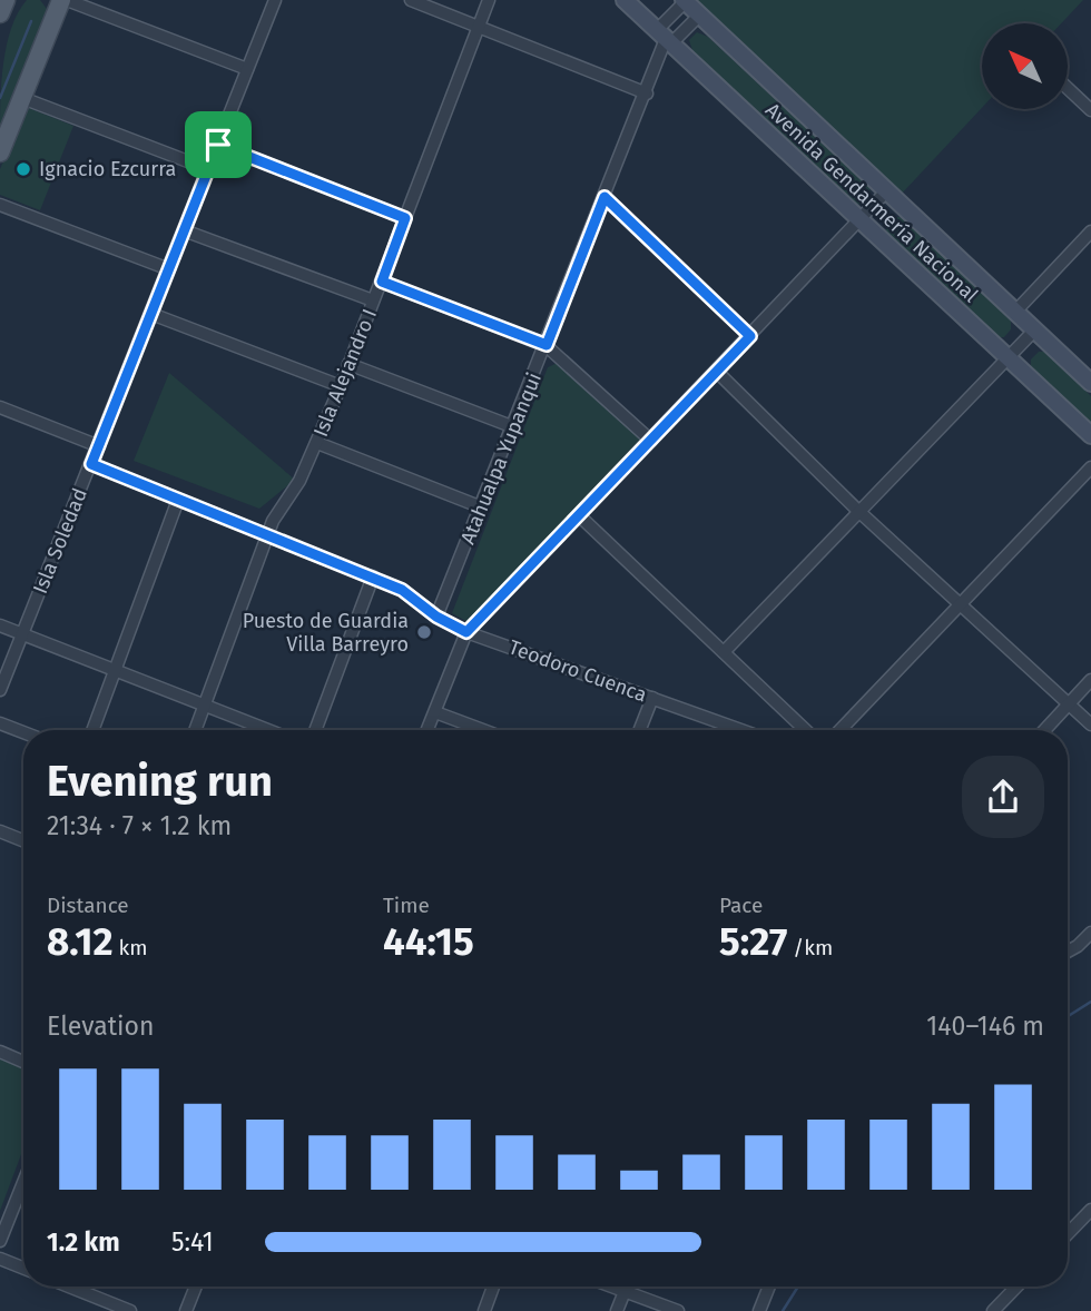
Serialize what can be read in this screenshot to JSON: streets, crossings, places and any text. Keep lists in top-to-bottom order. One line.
{"streets":{"street":["Avenida Gendarmería Nacional","Isla Alejandro I","Atahualpa Yupanqui","Isla Soledad","Teodoro Cuenca"]},"crossings":[["Avenida Gendarmería Nacional","Atahualpa Yupanqui"],["Isla Alejandro I","Teodoro Cuenca"],["Atahualpa Yupanqui","Teodoro Cuenca"],["Isla Soledad","Teodoro Cuenca"]],"places":["Ignacio Ezcurra","Puesto de Guardia Villa Barreyro"],"north":"top left","page":{"heading":["Evening run","21:34 · 7 × 1.2 km"],"stats":[["Distance","8.12 km"],["Time","44:15"],["Pace","5:27 /km"]],"chart":["Elevation","140–146 m"],"list":[{"name":"1.2 km","note":"5:41"}]}}
